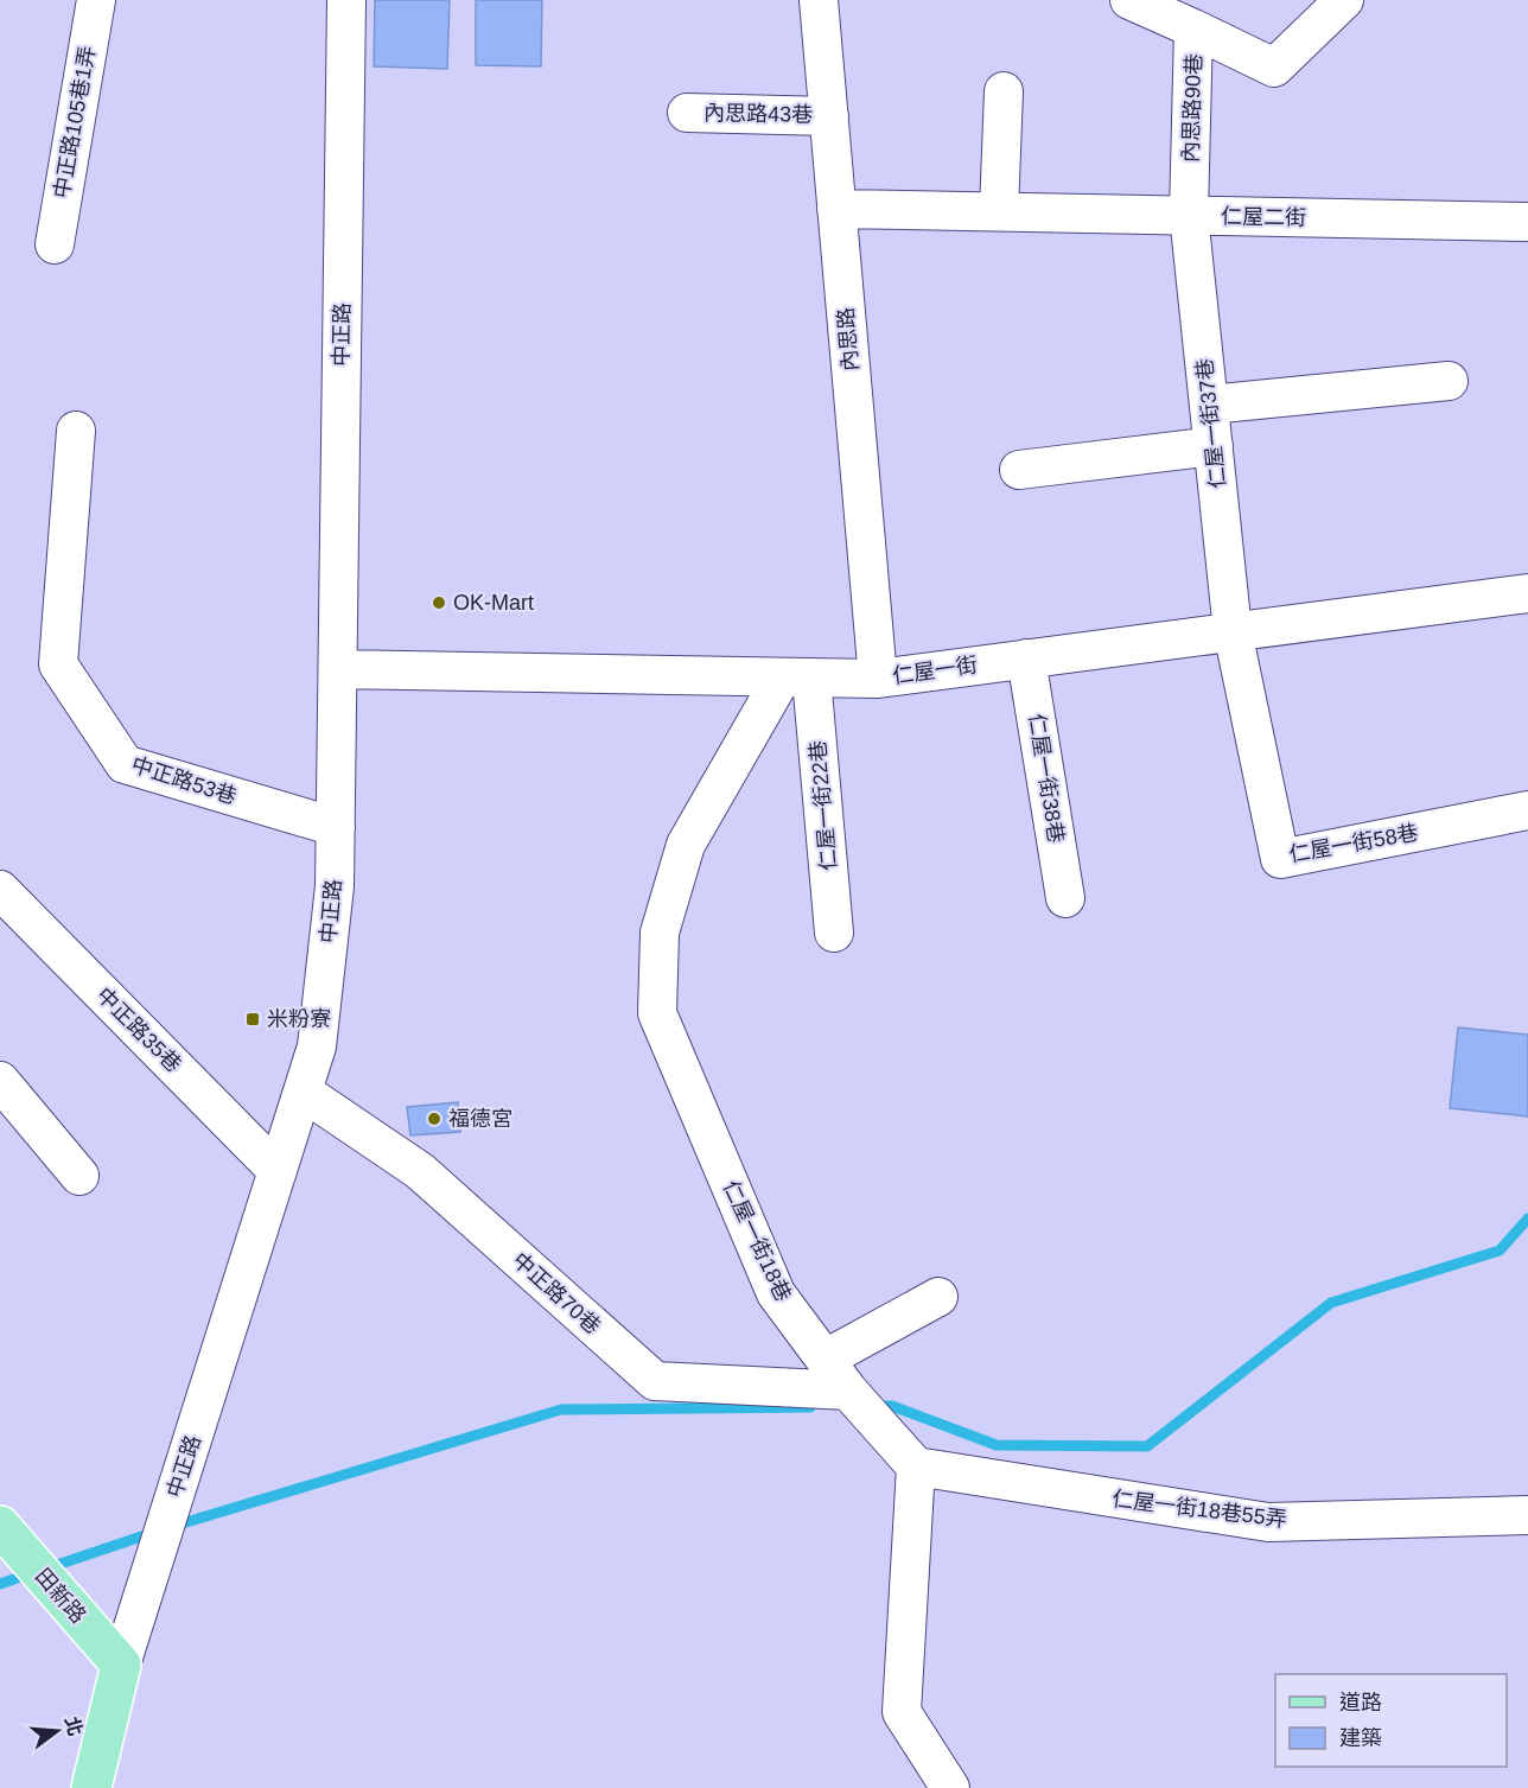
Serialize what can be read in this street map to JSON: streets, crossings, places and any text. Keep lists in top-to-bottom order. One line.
{"streets":{"main road":["中正路","田新路"],"street":["內思路90巷","內思路43巷","中正路105巷1弄","仁屋二街","內思路","仁屋一街37巷","仁屋一街","仁屋一街38巷","中正路53巷","仁屋一街22巷","仁屋一街58巷","中正路35巷","仁屋一街18巷","中正路70巷","仁屋一街18巷55弄"]},"crossings":[["內思路90巷","仁屋二街"],["內思路90巷","仁屋一街37巷"],["內思路43巷","內思路"],["仁屋二街","內思路"],["仁屋二街","仁屋一街37巷"],["中正路","仁屋一街"],["中正路","中正路53巷"],["中正路","中正路35巷"],["中正路","中正路70巷"],["中正路","田新路"],["內思路","仁屋一街"],["仁屋一街37巷","仁屋一街"],["仁屋一街37巷","仁屋一街58巷"],["仁屋一街","仁屋一街38巷"],["仁屋一街","仁屋一街22巷"],["仁屋一街","仁屋一街58巷"],["仁屋一街","仁屋一街18巷"],["仁屋一街22巷","仁屋一街18巷"],["仁屋一街18巷","中正路70巷"],["仁屋一街18巷","仁屋一街18巷55弄"]],"places":{"other":["OK-Mart","福德宮"],"transit":["米粉寮"]},"legend":["道路","建築"],"north":"right"}
